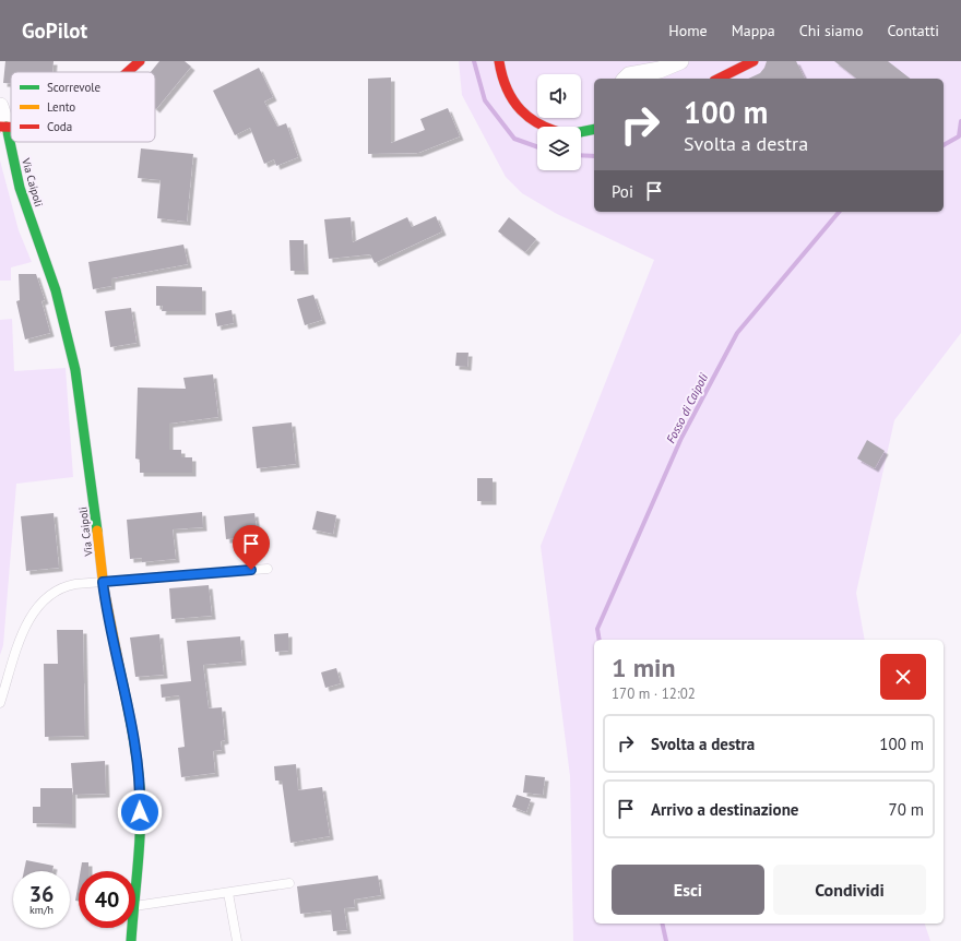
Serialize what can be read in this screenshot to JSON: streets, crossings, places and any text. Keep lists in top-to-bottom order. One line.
{"streets":{"street":["Via Caipoli"]},"water":["Fosso di Caipoli"],"legend":["Scorrevole","Lento","Coda"],"page":{"header":"GoPilot","nav":["Home","Mappa","Chi siamo","Contatti"],"turn":["100 m","Svolta a destra"],"then":"Poi","heading":["1 min","170 m · 12:02"],"list":[{"name":"Svolta a destra","value":"100 m"},{"name":"Arrivo a destinazione","value":"70 m"}],"buttons":["Esci","Condividi"],"speed":"36 km/h","limit":"40"}}
